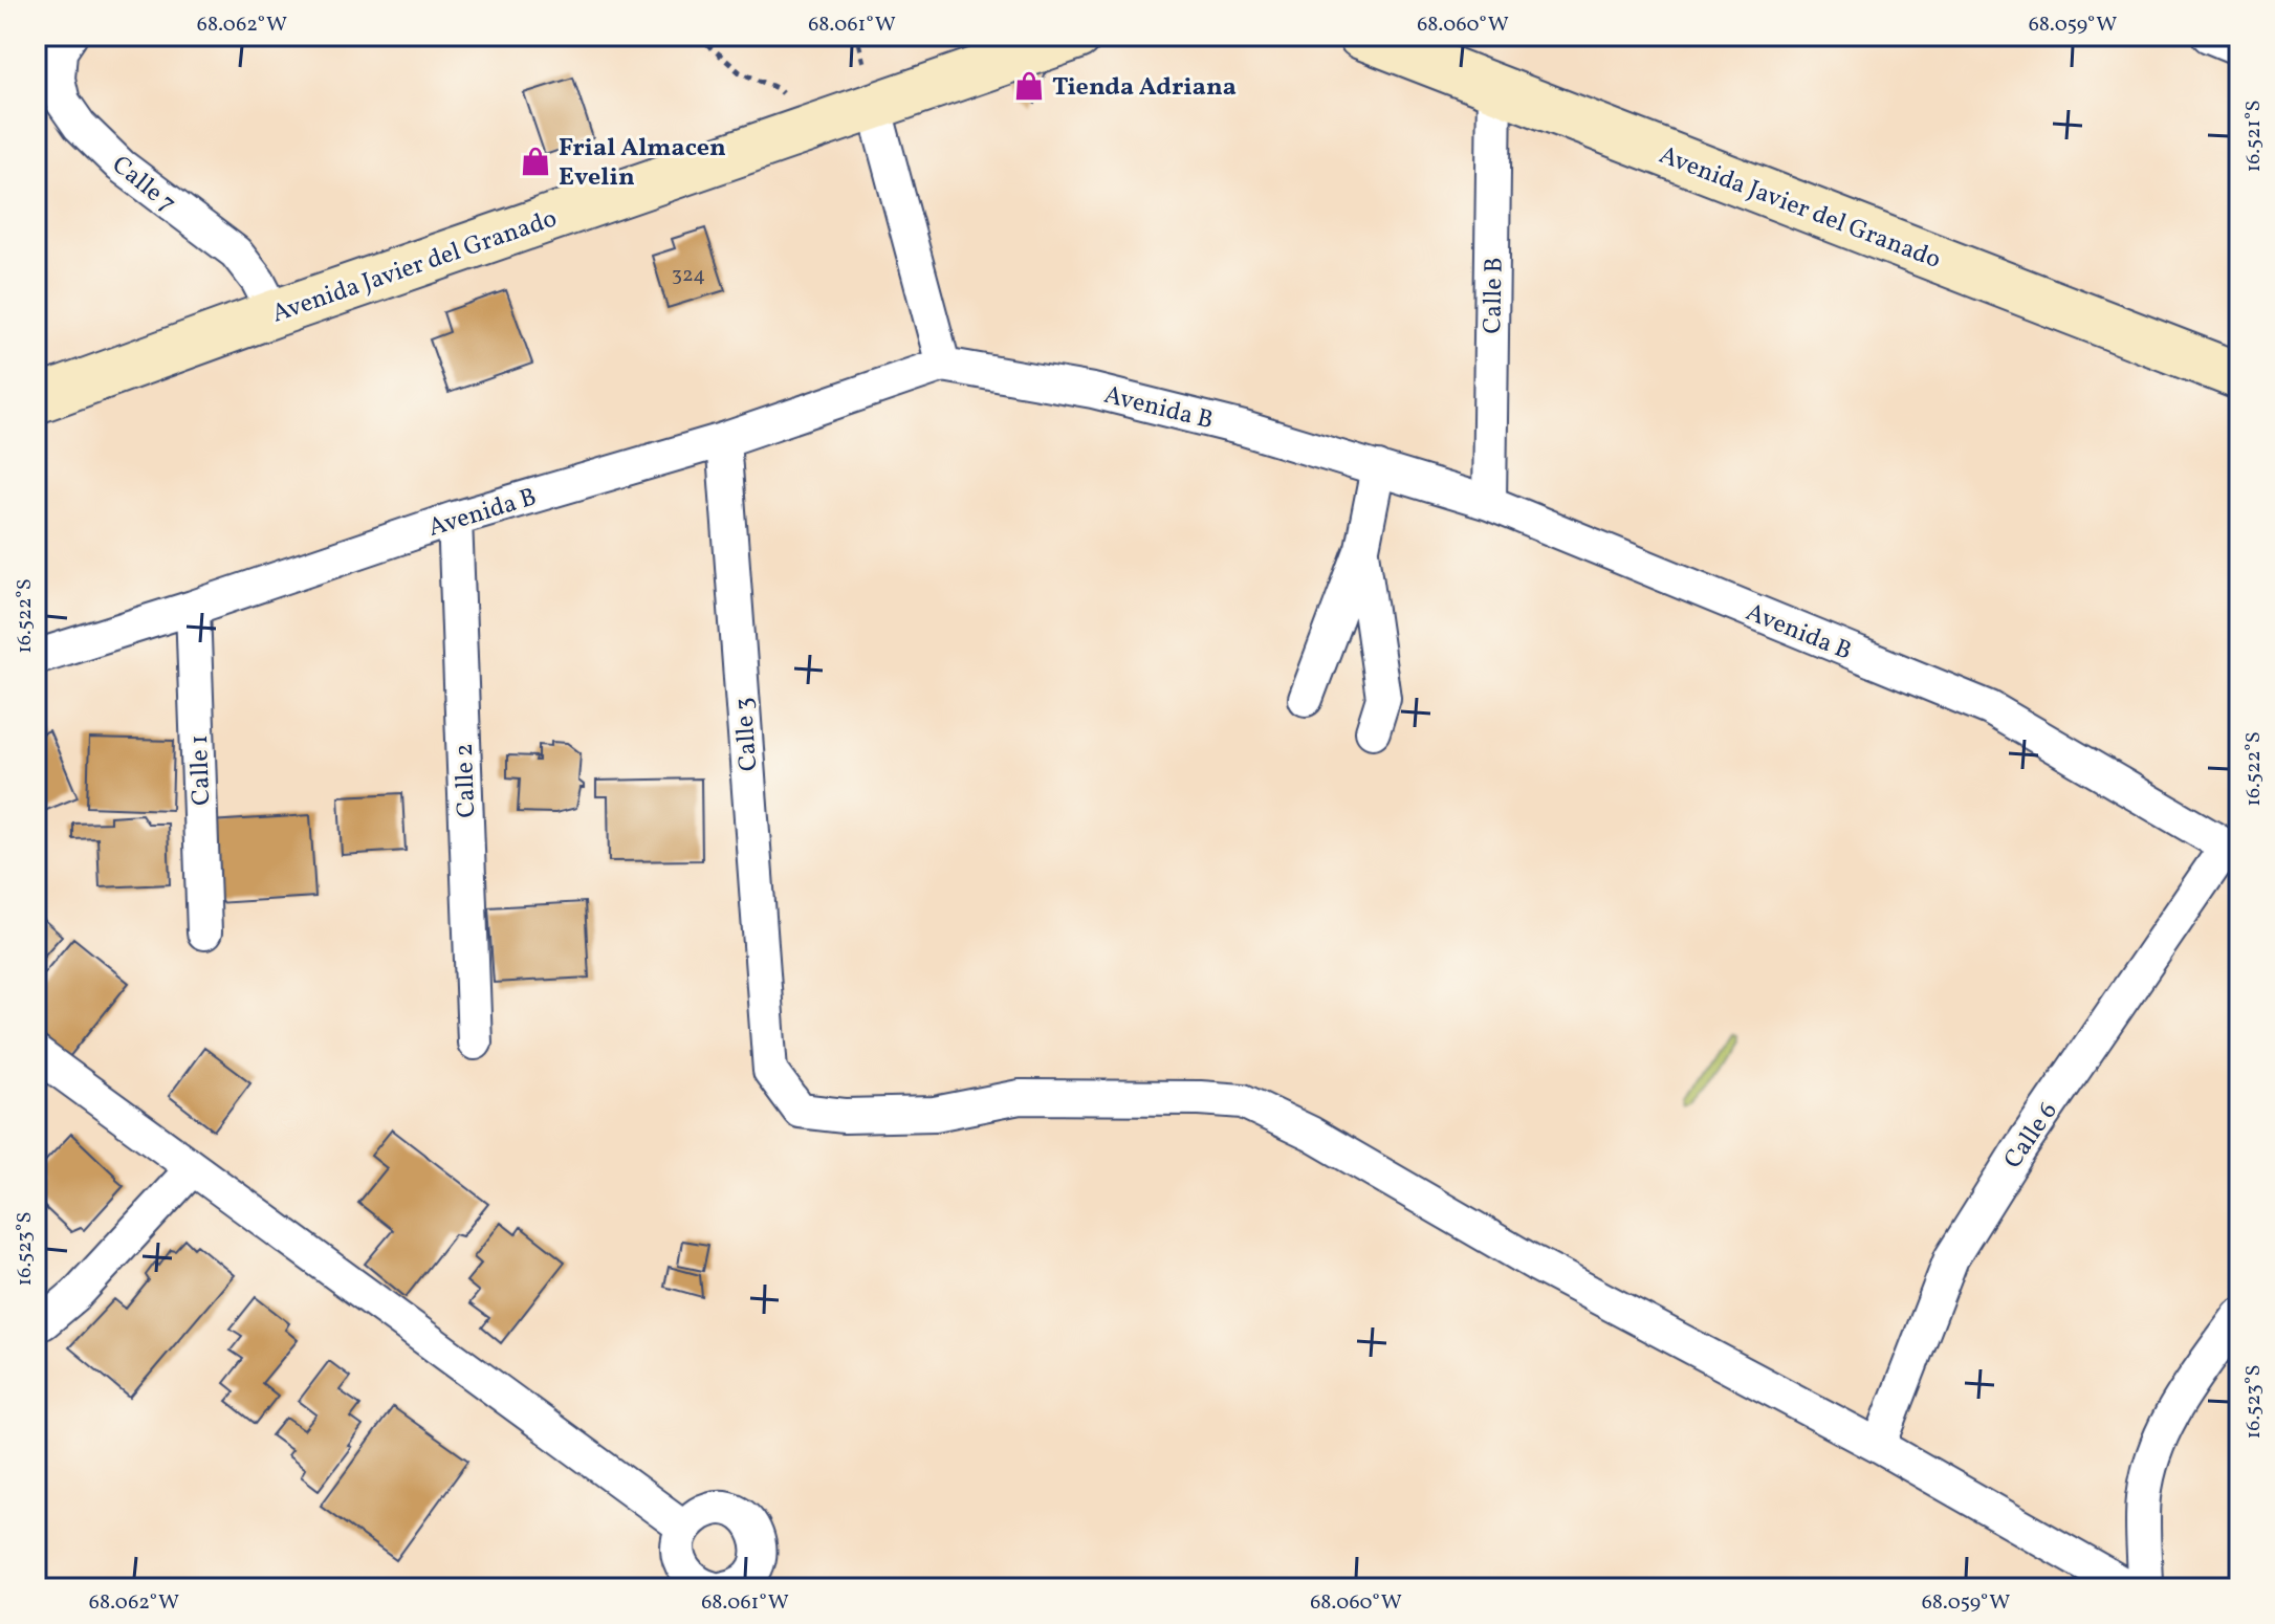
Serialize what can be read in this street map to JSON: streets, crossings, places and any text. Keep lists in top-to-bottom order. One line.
{"streets":{"street":["Calle 7","Avenida Javier del Granado","Calle B","Avenida B","Calle 3","Calle 1","Calle 2","Calle 6"]},"crossings":[["Calle 7","Avenida Javier del Granado"],["Avenida Javier del Granado","Calle B"],["Calle B","Avenida B"],["Avenida B","Calle 3"],["Avenida B","Calle 1"],["Avenida B","Calle 2"],["Avenida B","Calle 6"],["Calle 3","Calle 6"]],"places":{"shop":["Tienda Adriana","Frial Almacen Evelin"]},"house_numbers":["324"],"coordinates":["68.062°W","68.061°W","68.060°W","68.059°W","16.521°S","16.522°S","16.523°S"]}
